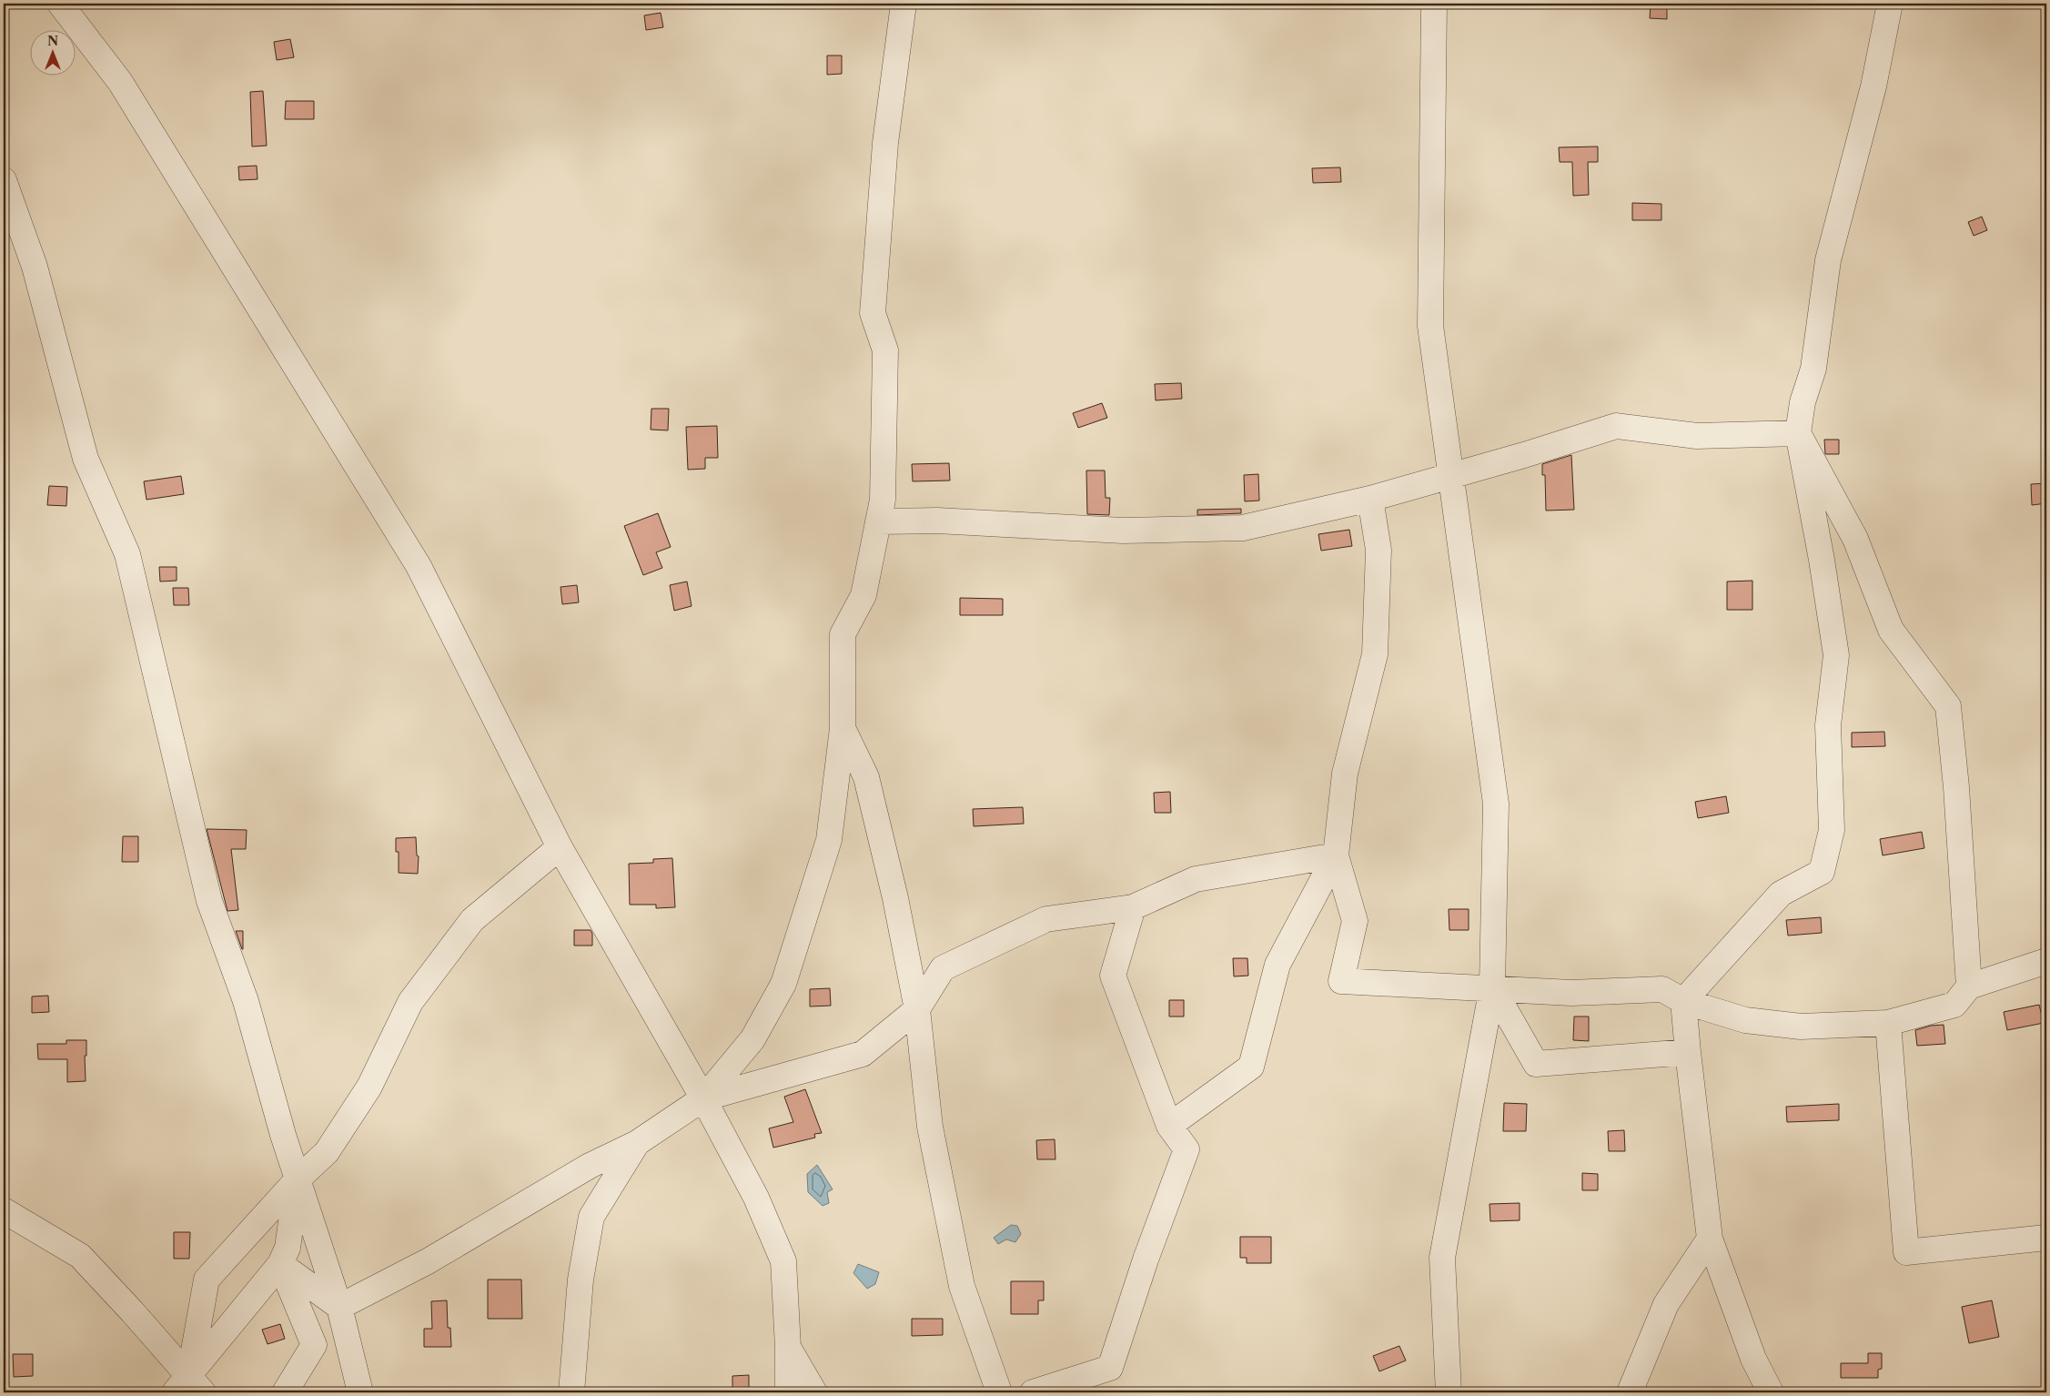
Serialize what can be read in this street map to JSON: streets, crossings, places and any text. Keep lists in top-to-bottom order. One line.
{"north":"top"}
